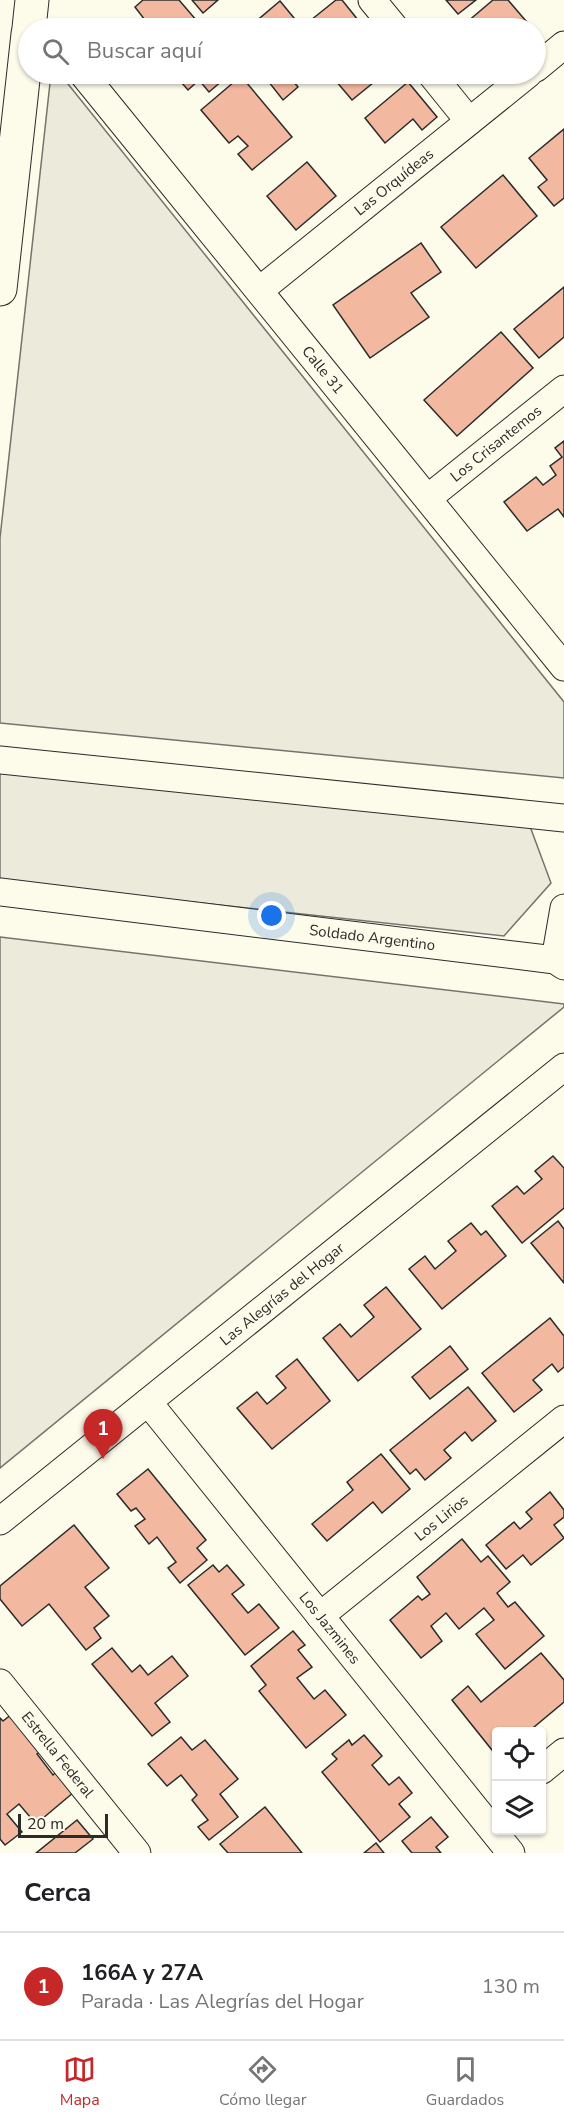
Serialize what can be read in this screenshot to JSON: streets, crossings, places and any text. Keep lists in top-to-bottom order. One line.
{"streets":{"street":["Las Orquídeas","Calle 31","Los Crisantemos","Soldado Argentino","Las Alegrías del Hogar","Los Lirios","Los Jazmines","Estrella Federal"]},"crossings":[["Las Orquídeas","Calle 31"],["Calle 31","Los Crisantemos"],["Las Alegrías del Hogar","Los Jazmines"],["Los Lirios","Los Jazmines"]],"scale_bar":"20 m","page":{"search":"Buscar aquí","pins":"1","scale":"20 m","heading":"Cerca","list":[{"mark":"1","name":"166A y 27A","note":"Parada · Las Alegrías del Hogar","value":"130 m"}],"nav":["Mapa","Cómo llegar","Guardados"]}}
